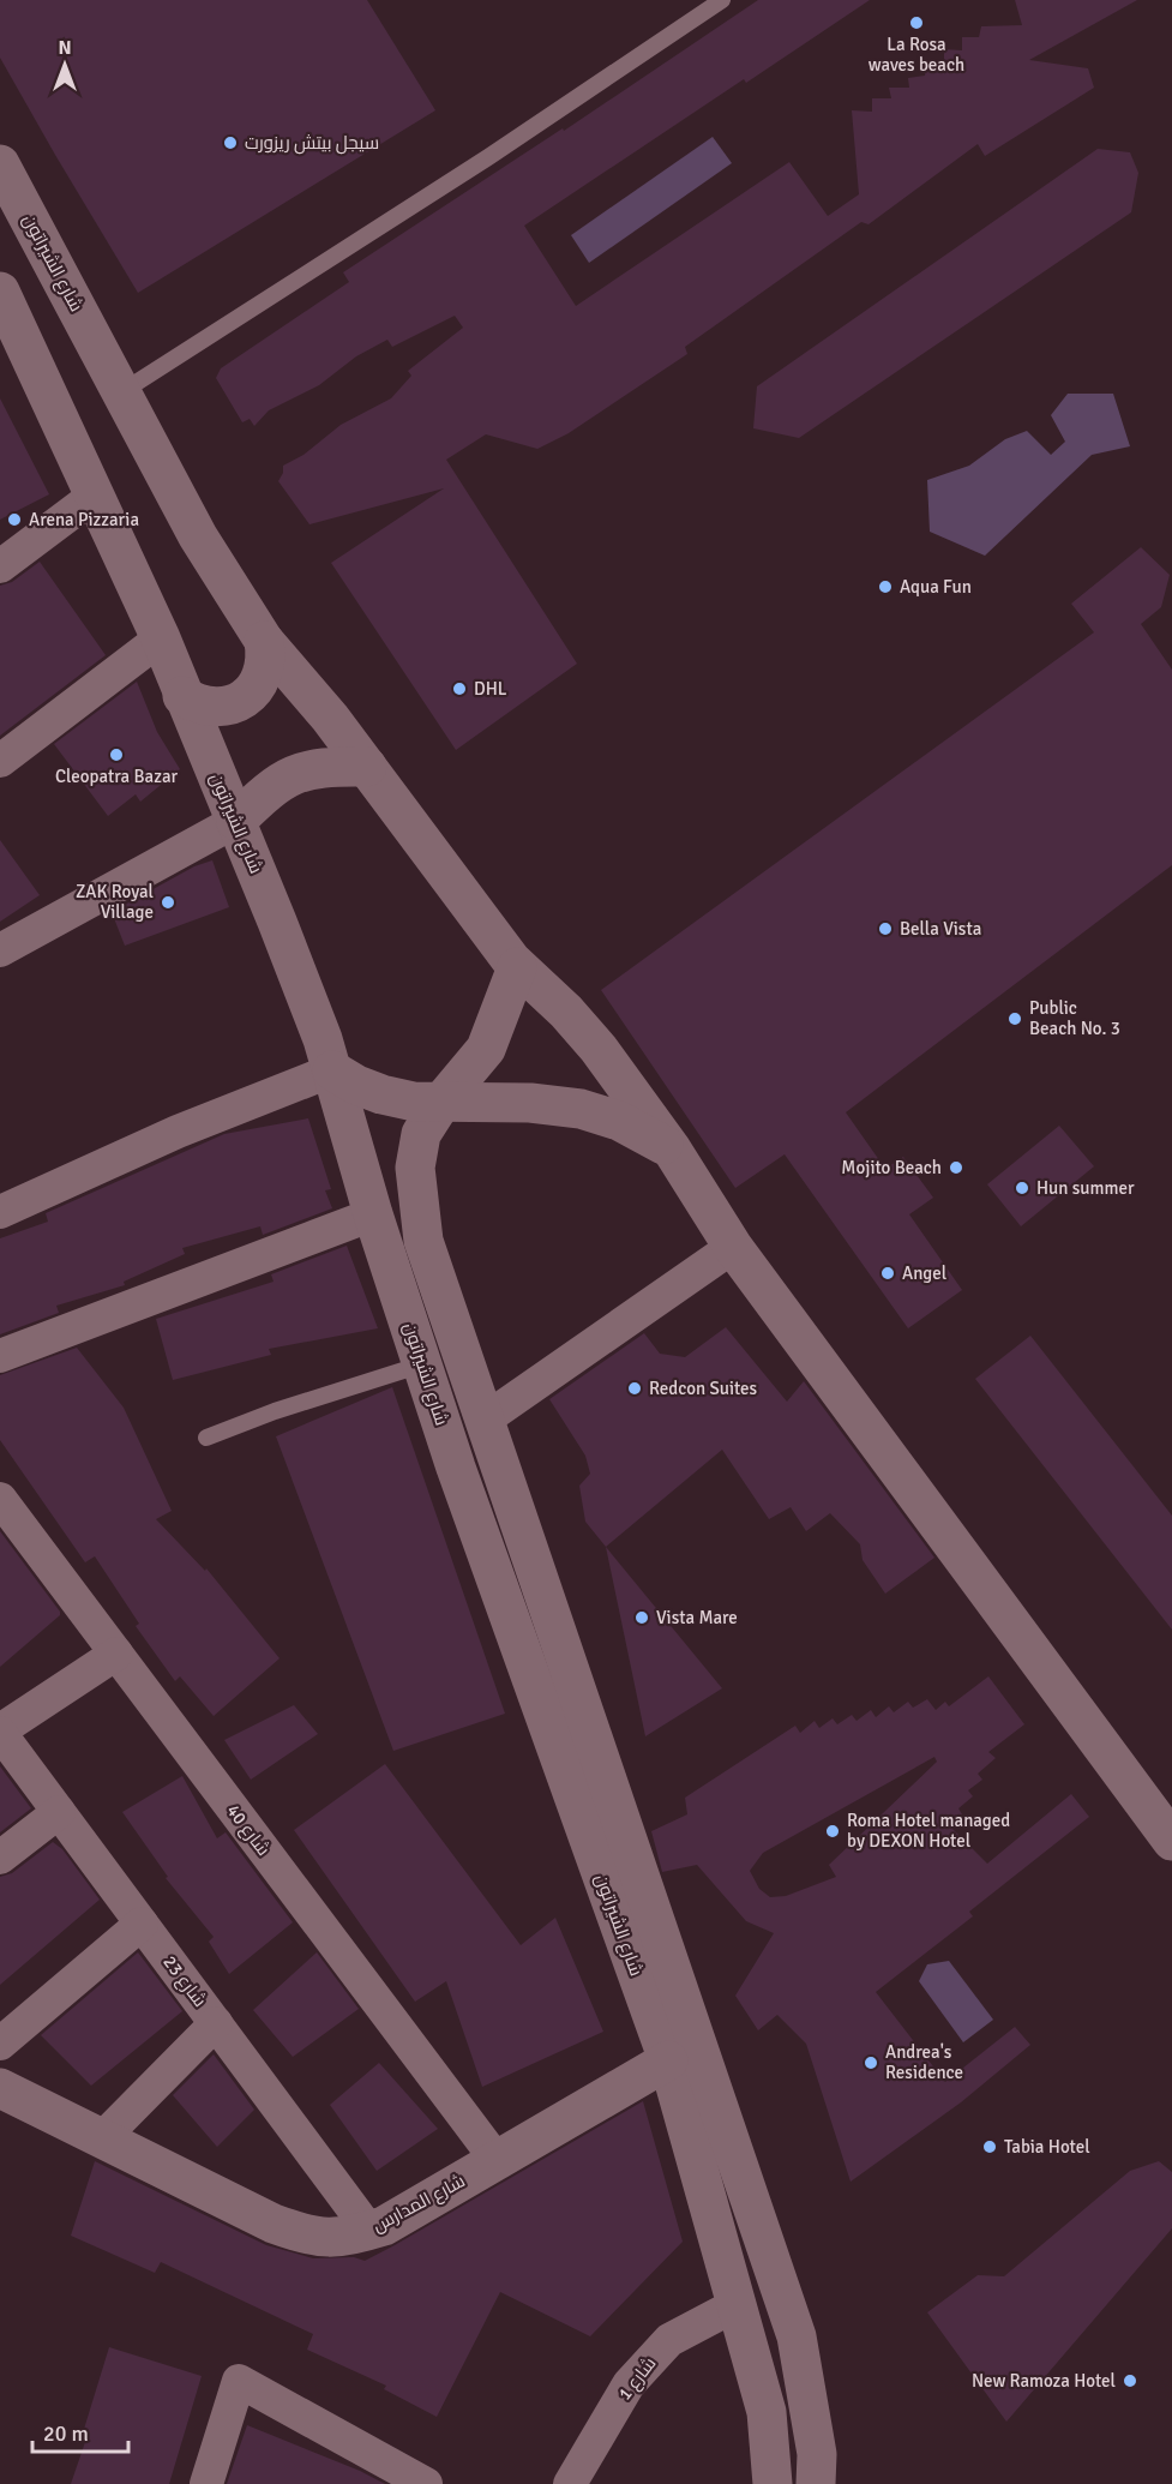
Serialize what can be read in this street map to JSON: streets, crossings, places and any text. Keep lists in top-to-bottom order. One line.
{"streets":{"street":["شارع الشيراتون","شارع 40","شارع 23","شارع المدارس","شارع 1"]},"crossings":[["شارع الشيراتون","شارع المدارس"],["شارع الشيراتون","شارع 1"],["شارع 40","شارع المدارس"],["شارع 23","شارع المدارس"]],"places":["La Rosa waves beach","سيجل بيتش ريزورت","Arena Pizzaria","Aqua Fun","DHL","Cleopatra Bazar","ZAK Royal Village","Bella Vista","Public Beach No. 3","Mojito Beach","Hun summer","Angel","Redcon Suites","Vista Mare","Roma Hotel managed by DEXON Hotel","Andrea's Residence","Tabia Hotel","New Ramoza Hotel"],"scale_bar":"20 m","north":"top"}
